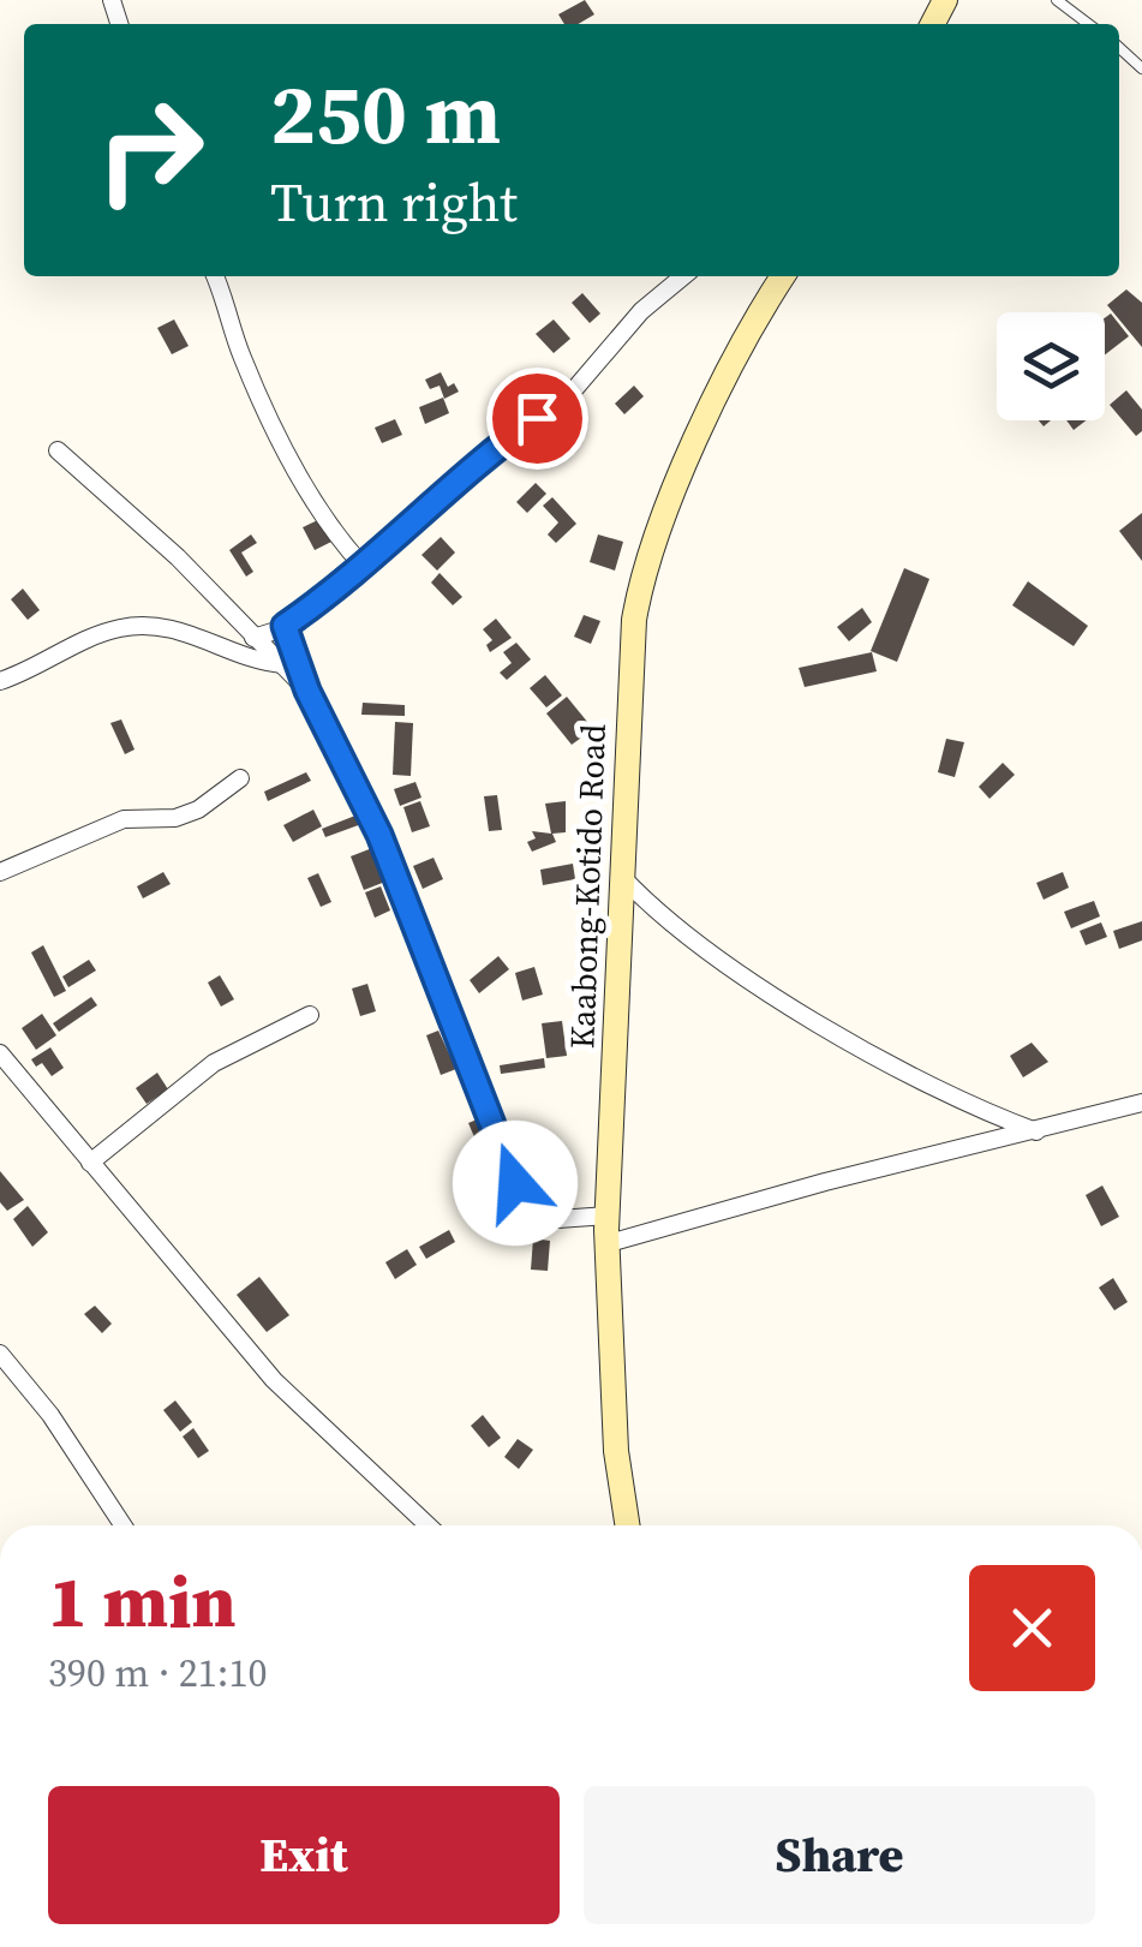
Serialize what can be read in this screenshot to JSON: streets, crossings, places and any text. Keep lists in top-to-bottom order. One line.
{"streets":{"main road":["Kaabong-Kotido Road"]},"page":{"turn":["250 m","Turn right"],"heading":["1 min","390 m · 21:10"],"buttons":["Exit","Share"]}}
